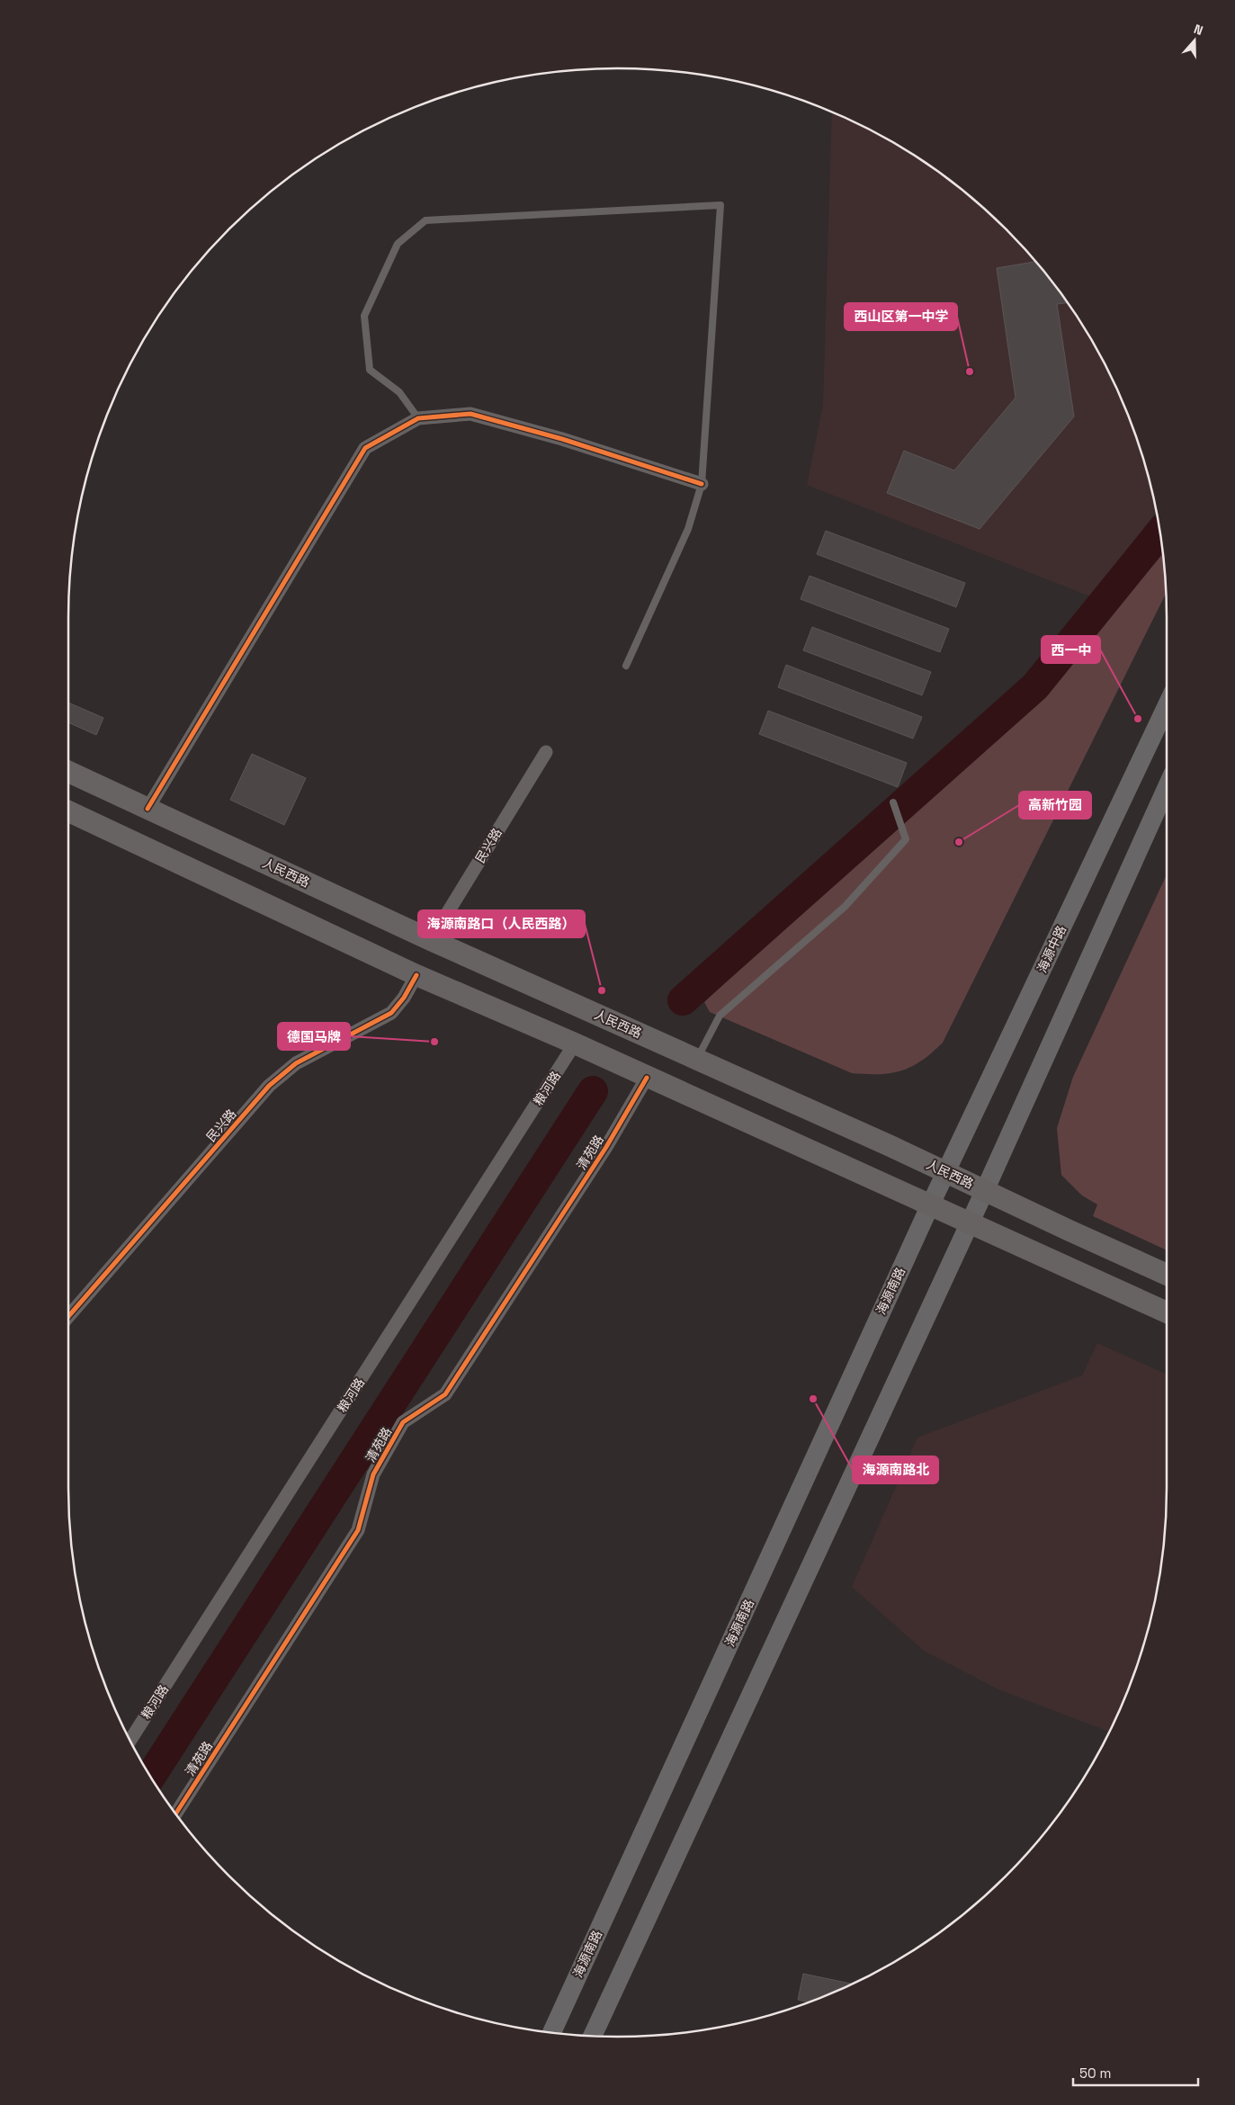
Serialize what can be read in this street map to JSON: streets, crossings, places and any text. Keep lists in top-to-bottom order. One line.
{"streets":{"main road":["人民西路","海源中路","海源南路"],"street":["民兴路","粮河路","清苑路"]},"crossings":[["民兴路","人民西路"],["人民西路","海源中路"],["海源中路","海源南路"]],"places":["西山区第一中学","西一中","高新竹园","海源南路口（人民西路）","德国马牌","海源南路北"],"scale_bar":"50 m","north":"top"}
